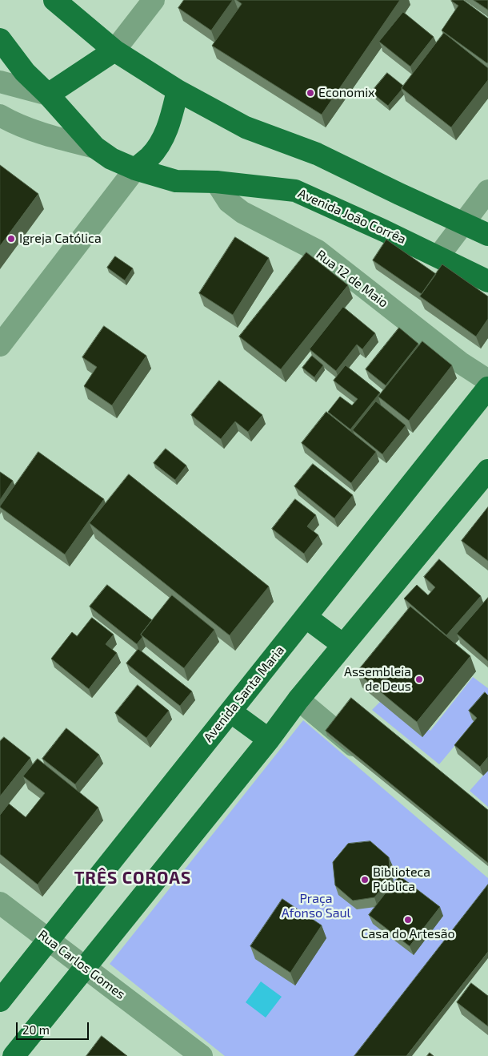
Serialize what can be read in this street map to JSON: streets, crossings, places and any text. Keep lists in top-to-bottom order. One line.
{"streets":{"main road":["Avenida João Corrêa","Avenida Santa Maria"],"street":["Rua 12 de Maio","Rua Carlos Gomes"]},"crossings":[["Avenida João Corrêa","Rua 12 de Maio"],["Avenida Santa Maria","Rua Carlos Gomes"]],"districts":["TRÊS COROAS"],"parks":["Praça Afonso Saul"],"places":["Economix","Igreja Católica","Assembleia de Deus","Biblioteca Pública","Casa do Artesão"],"scale_bar":"20 m"}
